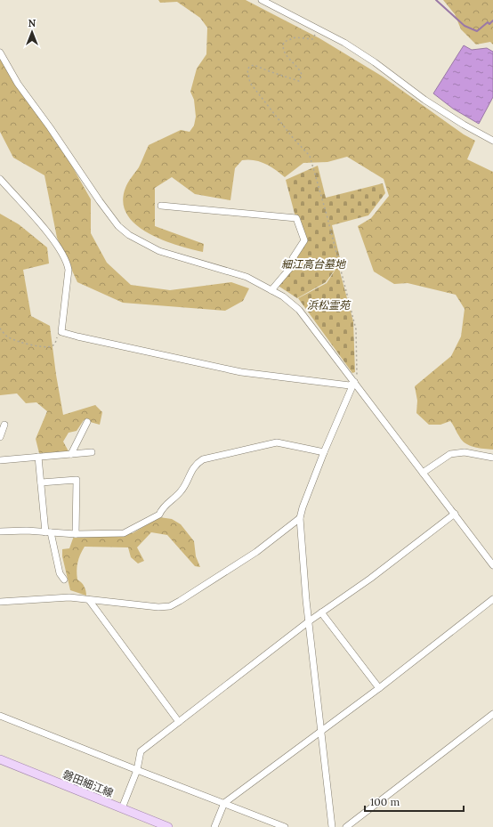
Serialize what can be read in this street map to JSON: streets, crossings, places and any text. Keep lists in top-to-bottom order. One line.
{"streets":{"main road":["磐田細江線"]},"parks":["細江高台墓地","浜松霊苑"],"scale_bar":"100 m","north":"top"}
